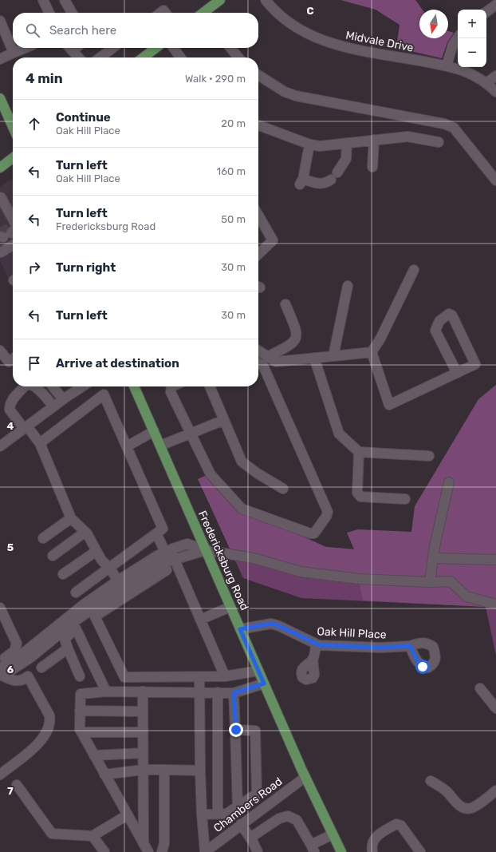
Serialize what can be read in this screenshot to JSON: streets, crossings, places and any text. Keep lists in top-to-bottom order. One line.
{"streets":{"main road":["Fredericksburg Road"],"street":["Midvale Drive","Oak Hill Place","Chambers Road"]},"crossings":[["Fredericksburg Road","Oak Hill Place"],["Fredericksburg Road","Chambers Road"]],"north":"bottom","page":{"map_buttons":["+","−"],"search":"Search here","heading":["4 min","Walk · 290 m"],"list":[["Continue","Oak Hill Place","20 m"],["Turn left","Oak Hill Place","160 m"],["Turn left","Fredericksburg Road","50 m"],["Turn right","30 m"],["Turn left","30 m"],"Arrive at destination"]},"grid":{"columns":["C"],"rows":["4","5","6","7"]}}
